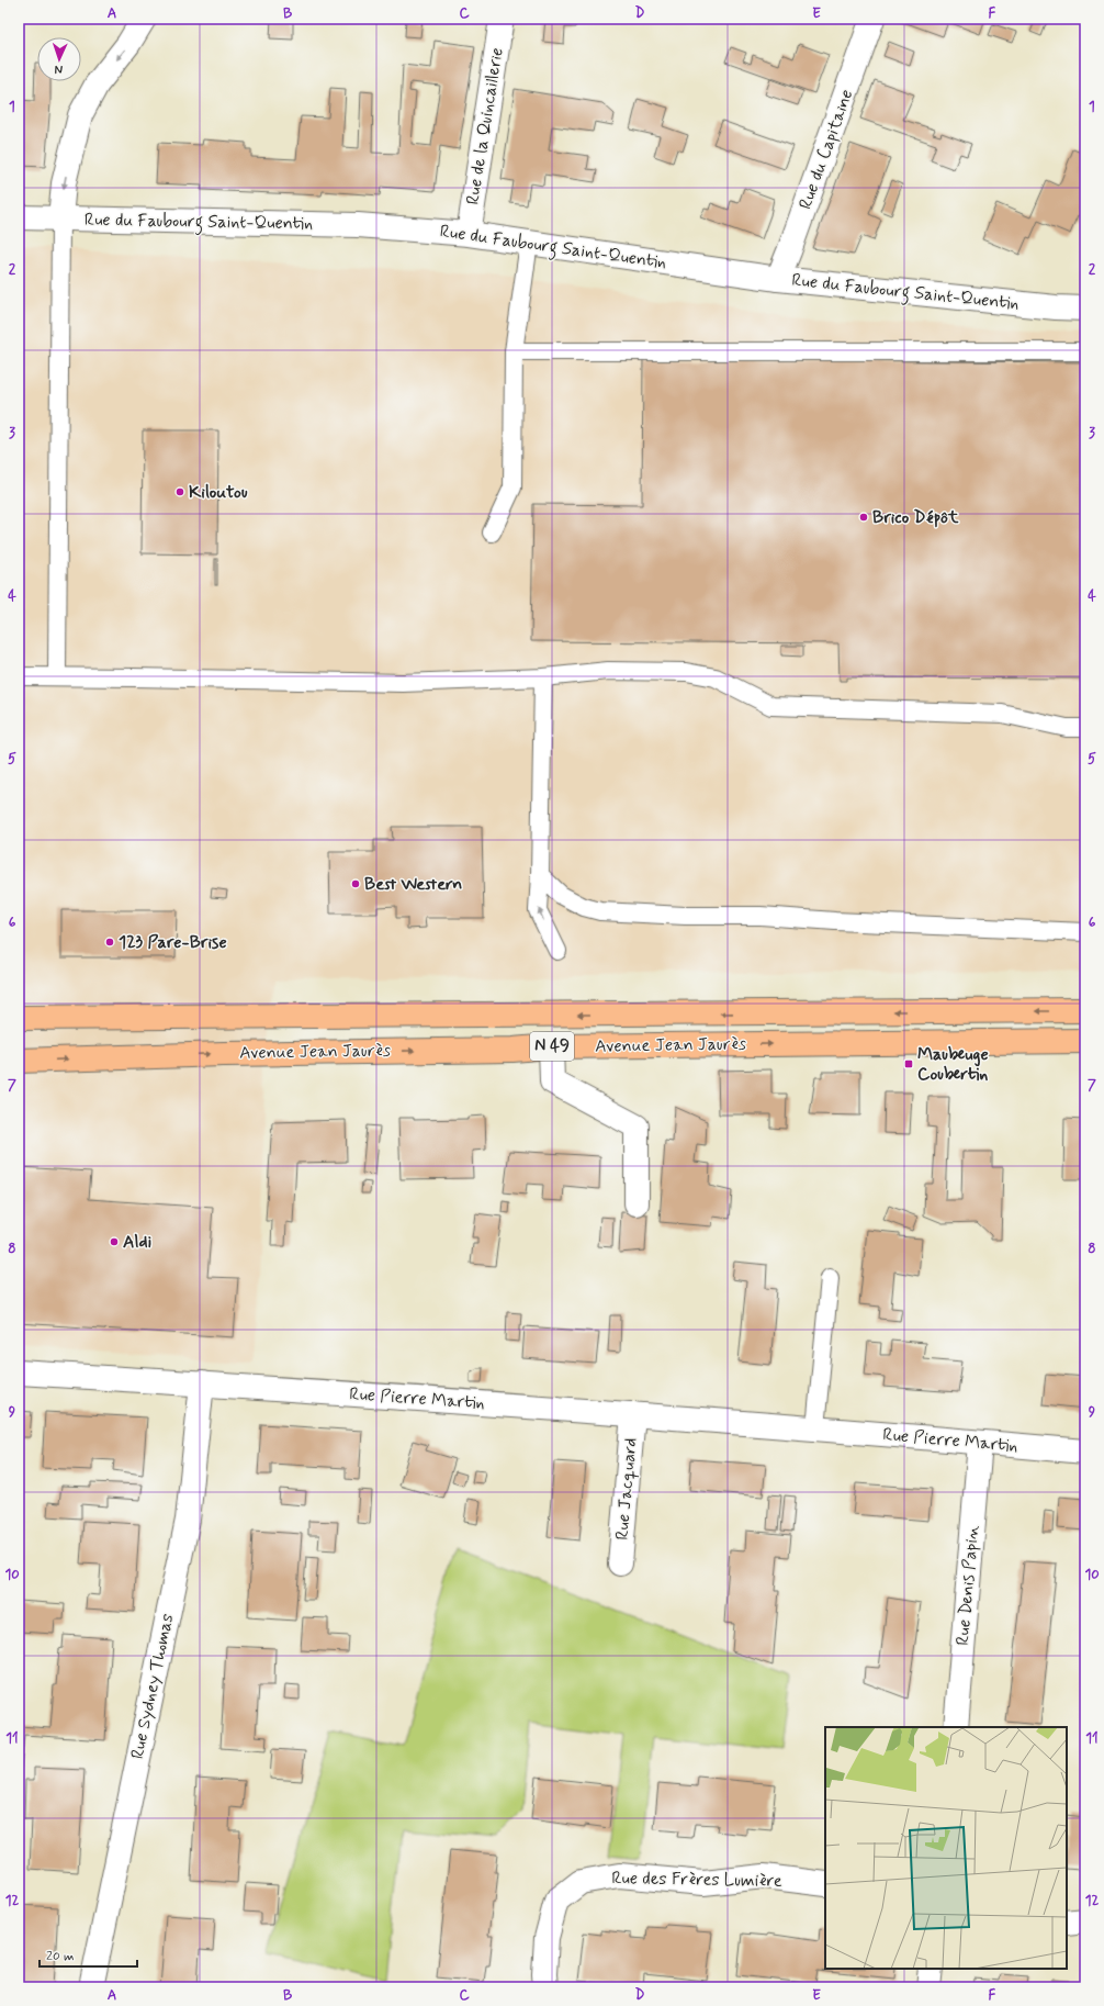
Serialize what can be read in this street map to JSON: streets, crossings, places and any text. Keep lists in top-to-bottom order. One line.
{"streets":{"main road":["Avenue Jean Jaurès","N 49"],"street":["Rue de la Quincaillerie","Rue du Capitaine","Rue du Faubourg Saint-Quentin","Rue Pierre Martin","Rue Jacquard","Rue Denis Papin","Rue Sydney Thomas","Rue des Frères Lumière"]},"crossings":[["Rue de la Quincaillerie","Rue du Faubourg Saint-Quentin"],["Rue du Capitaine","Rue du Faubourg Saint-Quentin"],["Rue Pierre Martin","Rue Jacquard"],["Rue Pierre Martin","Rue Denis Papin"],["Rue Pierre Martin","Rue Sydney Thomas"]],"places":{"other":["Kiloutou","Brico Dépôt","Best Western","123 Pare-Brise","Aldi"],"transit":["Maubeuge Coubertin"]},"scale_bar":"20 m","north":"bottom","grid":{"columns":["A","B","C","D","E","F"],"rows":["1","2","3","4","5","6","7","8","9","10","11","12"]}}
